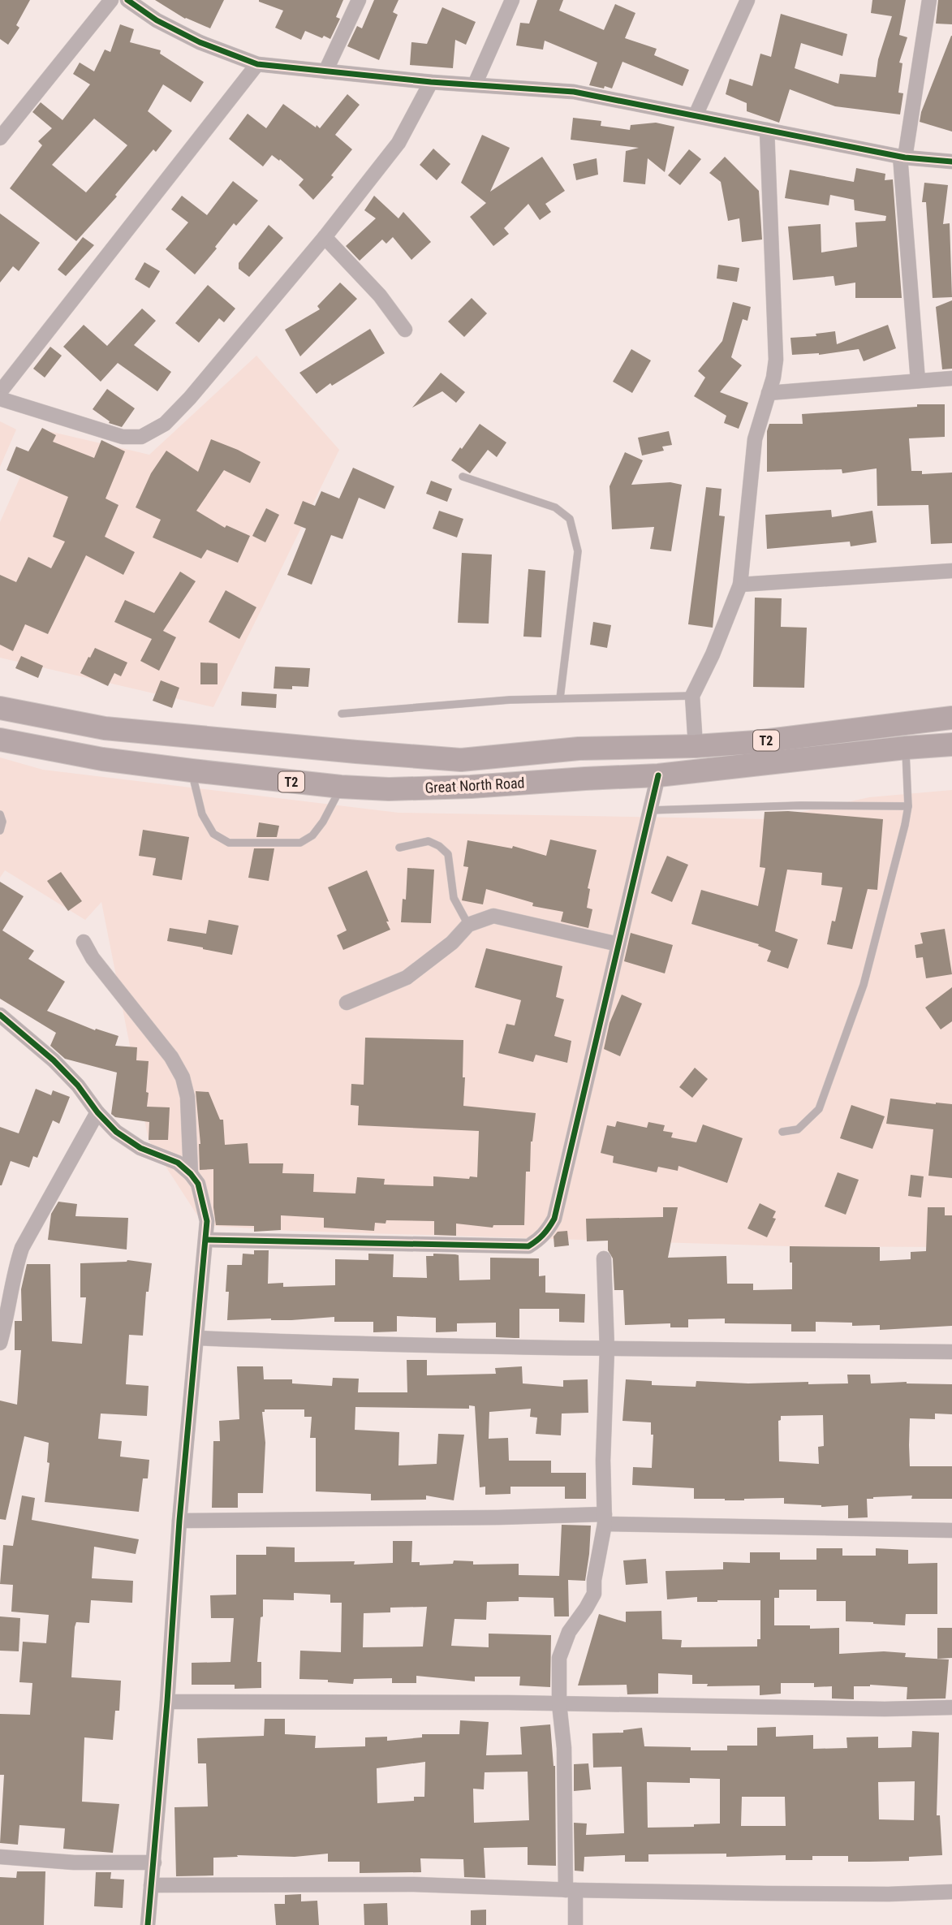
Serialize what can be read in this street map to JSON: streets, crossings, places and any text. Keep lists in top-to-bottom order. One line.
{"streets":{"main road":["T2","Great North Road"]}}
